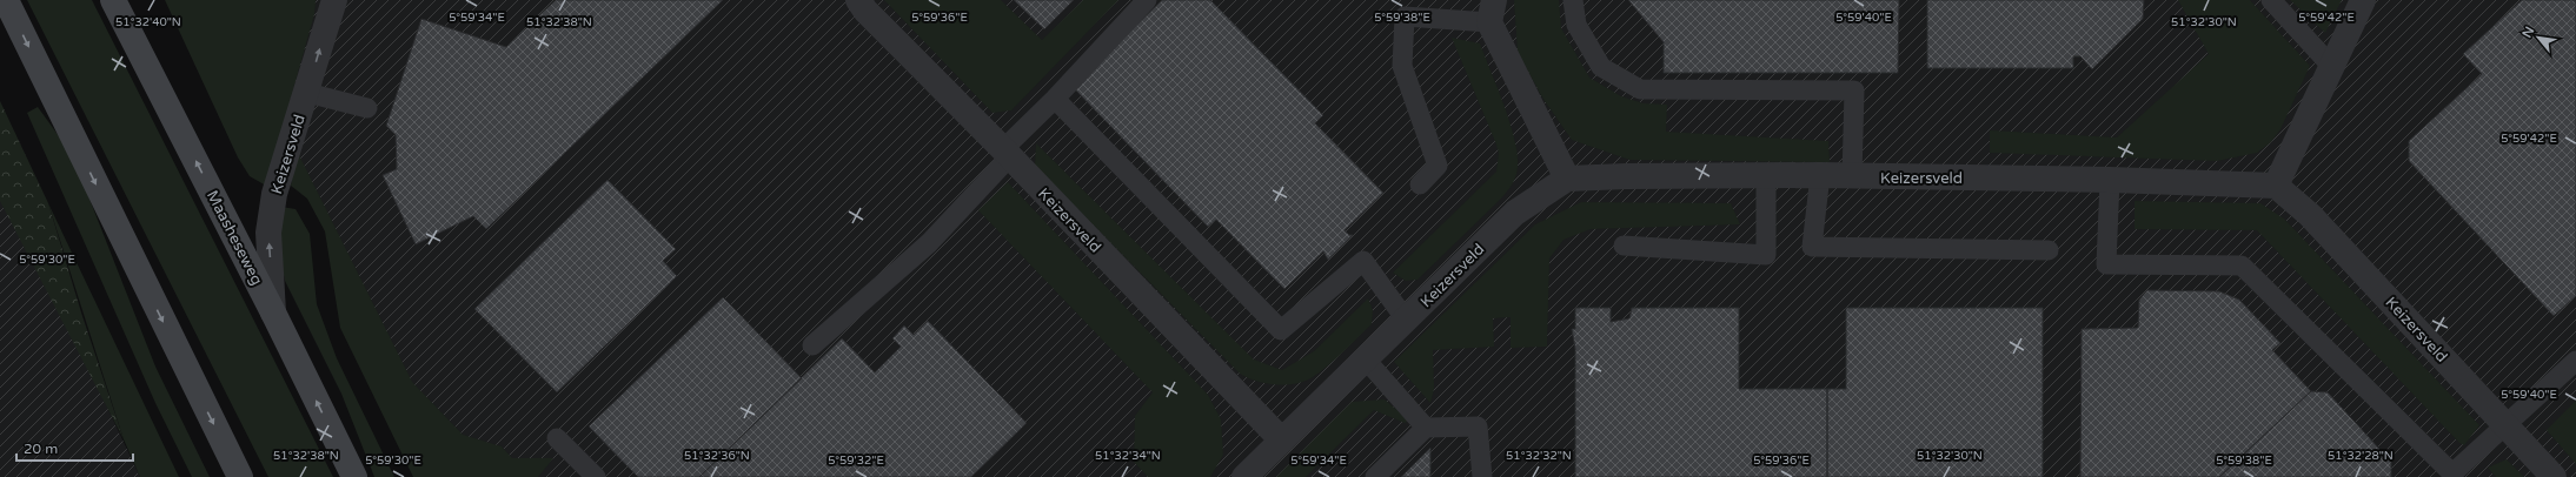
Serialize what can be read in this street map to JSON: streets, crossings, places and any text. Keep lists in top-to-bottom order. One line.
{"streets":{"main road":["Maasheseweg"],"street":["Keizersveld"]},"crossings":[["Keizersveld","Maasheseweg"]],"scale_bar":"20 m","north":"top left","coordinates":["5°59'34\"E","5°59'38\"E","5°59'36\"E","5°59'40\"E","5°59'42\"E","51°32'40\"N","51°32'38\"N","51°32'30\"N","5°59'30\"E","51°32'36\"N","51°32'34\"N","51°32'32\"N","51°32'28\"N","5°59'32\"E"]}
